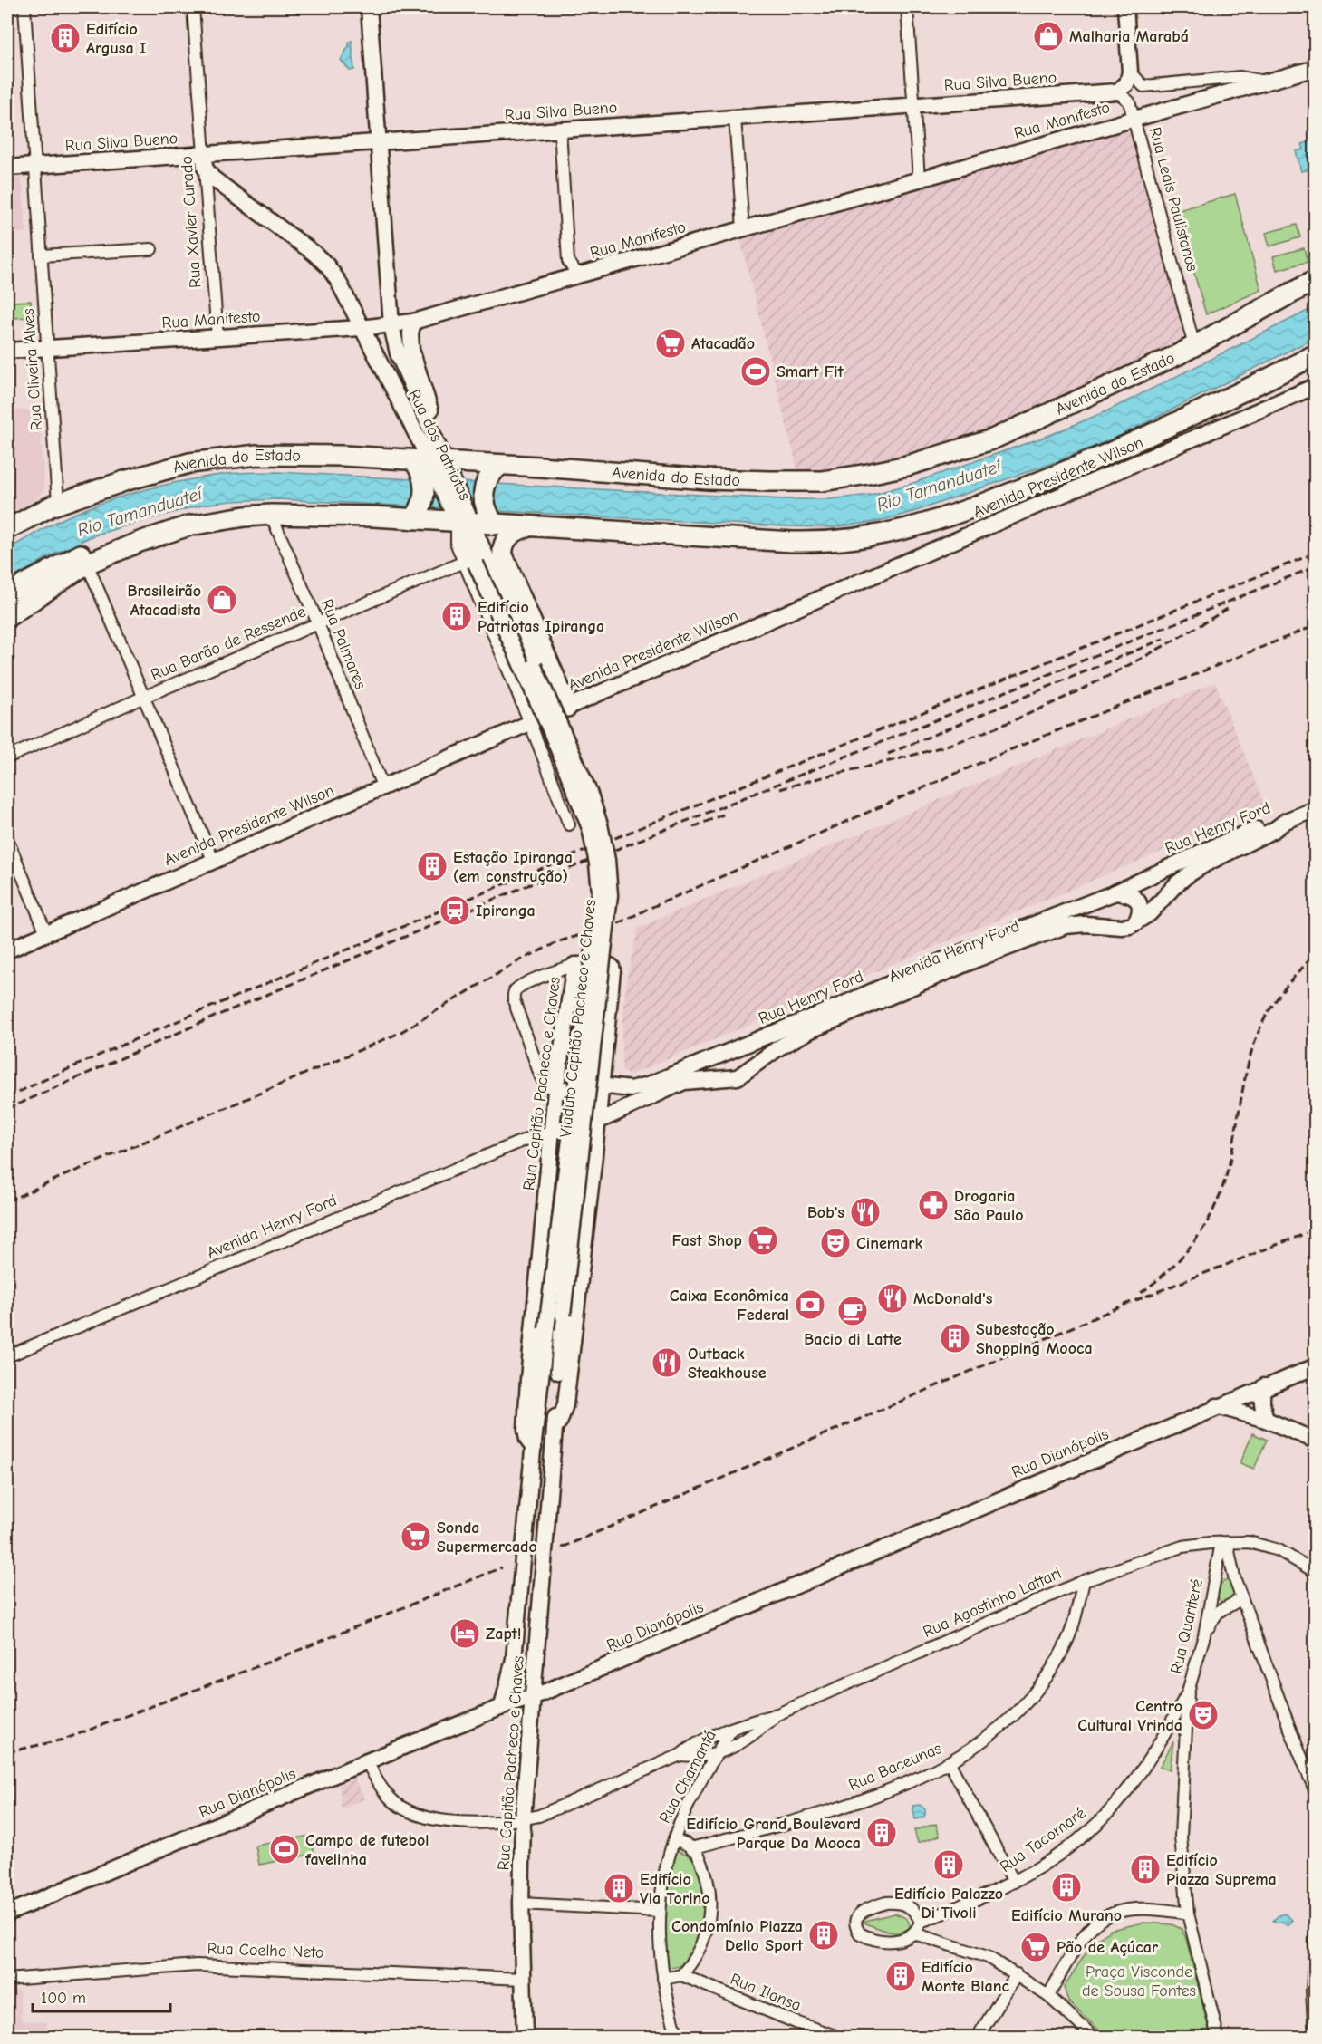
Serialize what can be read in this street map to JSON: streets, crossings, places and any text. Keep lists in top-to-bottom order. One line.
{"streets":{"highway":["Avenida do Estado"],"main road":["Rua Silva Bueno","Rua Manifesto","Rua dos Patriotas","Avenida Presidente Wilson","Rua Henry Ford","Avenida Henry Ford","Viaduto Capitão Pacheco e Chaves","Rua Capitão Pacheco e Chaves","Rua Dianópolis"],"street":["Rua Leais Paulistanos","Rua Xavier Curado","Rua Oliveira Alves","Rua Barão de Ressende","Rua Palmares","Rua Agostinho Lattari","Rua Quariteré","Rua Baceunas","Rua Chamantá","Rua Tacomaré","Rua Coelho Neto","Rua Ilansa"]},"crossings":[["Rua Silva Bueno","Rua Leais Paulistanos"],["Rua Silva Bueno","Rua Xavier Curado"],["Rua Silva Bueno","Rua Oliveira Alves"],["Rua Silva Bueno","Rua dos Patriotas"],["Rua Manifesto","Rua Leais Paulistanos"],["Rua Manifesto","Rua Xavier Curado"],["Rua Manifesto","Rua Oliveira Alves"],["Rua Manifesto","Rua dos Patriotas"],["Rua Leais Paulistanos","Avenida do Estado"],["Rua Xavier Curado","Rua dos Patriotas"],["Rua Oliveira Alves","Avenida do Estado"],["Avenida do Estado","Rua dos Patriotas"],["Rua dos Patriotas","Viaduto Capitão Pacheco e Chaves"],["Avenida Presidente Wilson","Rua Palmares"],["Rua Barão de Ressende","Rua Palmares"],["Rua Barão de Ressende","Viaduto Capitão Pacheco e Chaves"],["Rua Henry Ford","Rua Capitão Pacheco e Chaves"],["Avenida Henry Ford","Rua Capitão Pacheco e Chaves"],["Viaduto Capitão Pacheco e Chaves","Rua Capitão Pacheco e Chaves"],["Rua Capitão Pacheco e Chaves","Rua Dianópolis"],["Rua Capitão Pacheco e Chaves","Rua Coelho Neto"],["Rua Agostinho Lattari","Rua Quariteré"],["Rua Agostinho Lattari","Rua Baceunas"],["Rua Quariteré","Rua Tacomaré"]],"water":["Rio Tamanduateí"],"parks":["Praça Visconde de Sousa Fontes"],"places":{"shop":["Malharia Marabá","Brasileirão Atacadista"],"building":["Edifício Argusa I","Edifício Patriotas Ipiranga","Estação Ipiranga (em construção)","Subestação Shopping Mooca","Edifício Grand Boulevard Parque Da Mooca","Edifício Palazzo Di Tivoli","Edifício Piazza Suprema","Edifício Murano","Edifício Via Torino","Condomínio Piazza Dello Sport","Edifício Monte Blanc"],"supermarket":["Atacadão","Fast Shop","Sonda Supermercado","Pão de Açúcar"],"sports":["Smart Fit","Campo de futebol favelinha"],"station":["Ipiranga"],"pharmacy":["Drogaria São Paulo"],"restaurant":["Bob's","McDonald's","Outback Steakhouse"],"theatre":["Cinemark","Centro Cultural Vrinda"],"bank":["Caixa Econômica Federal"],"cafe":["Bacio di Latte"],"hotel":["Zapt!"]},"scale_bar":"100 m"}
